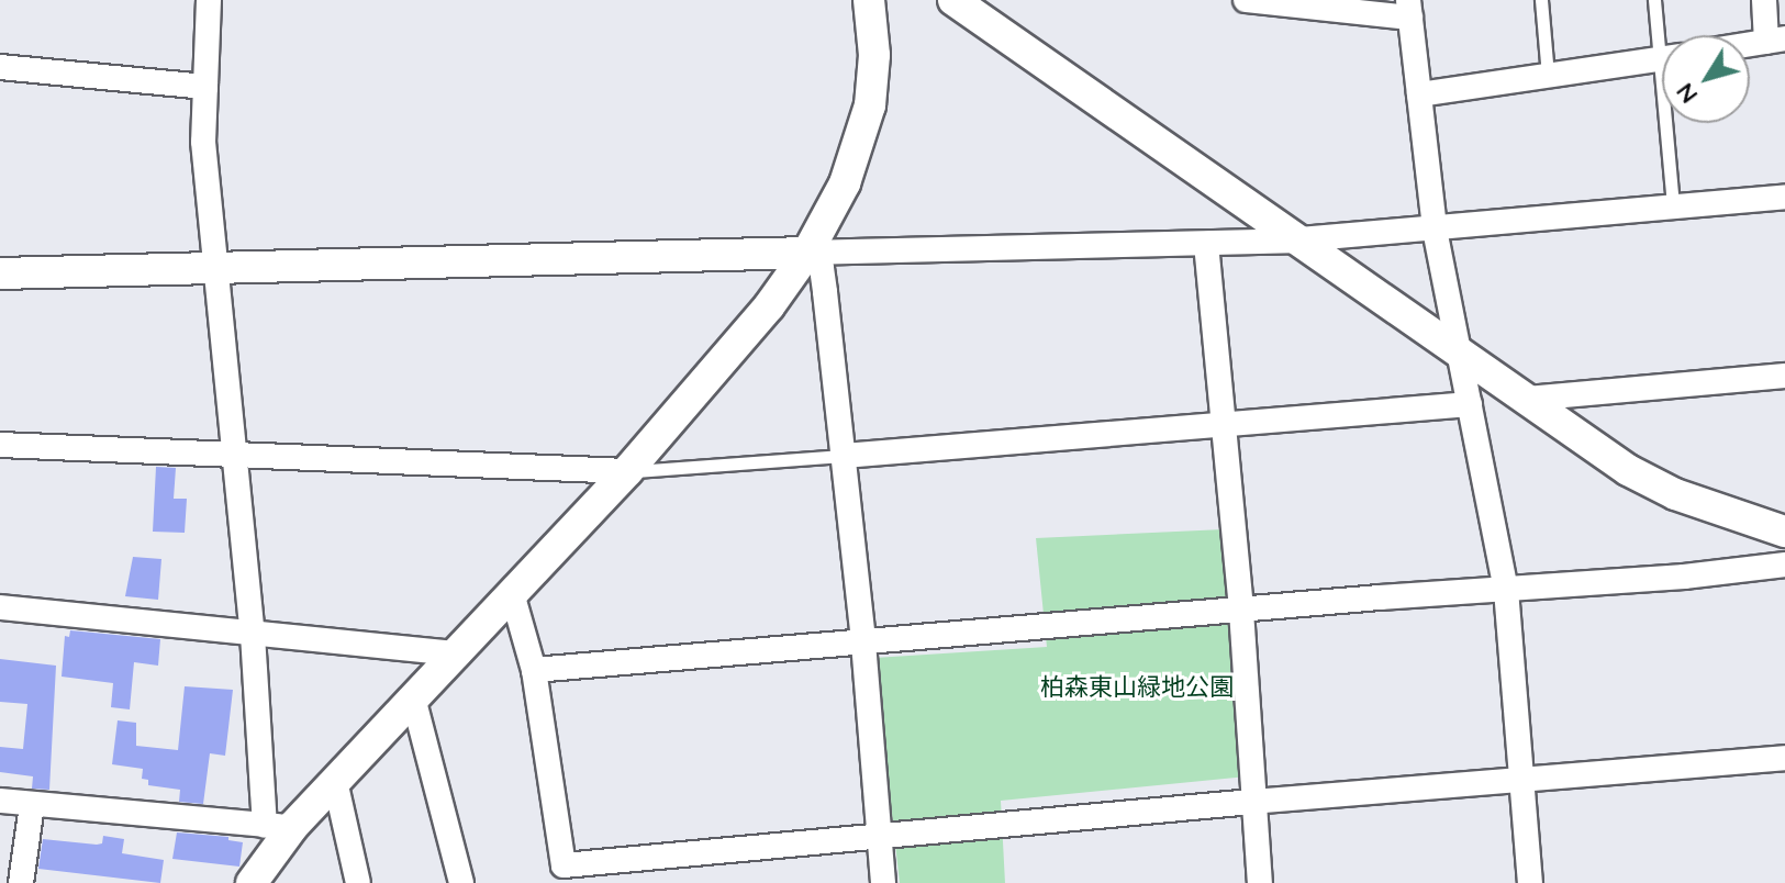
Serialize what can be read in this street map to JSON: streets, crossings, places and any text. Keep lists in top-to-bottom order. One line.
{"parks":["柏森東山緑地公園"],"north":"bottom left"}
